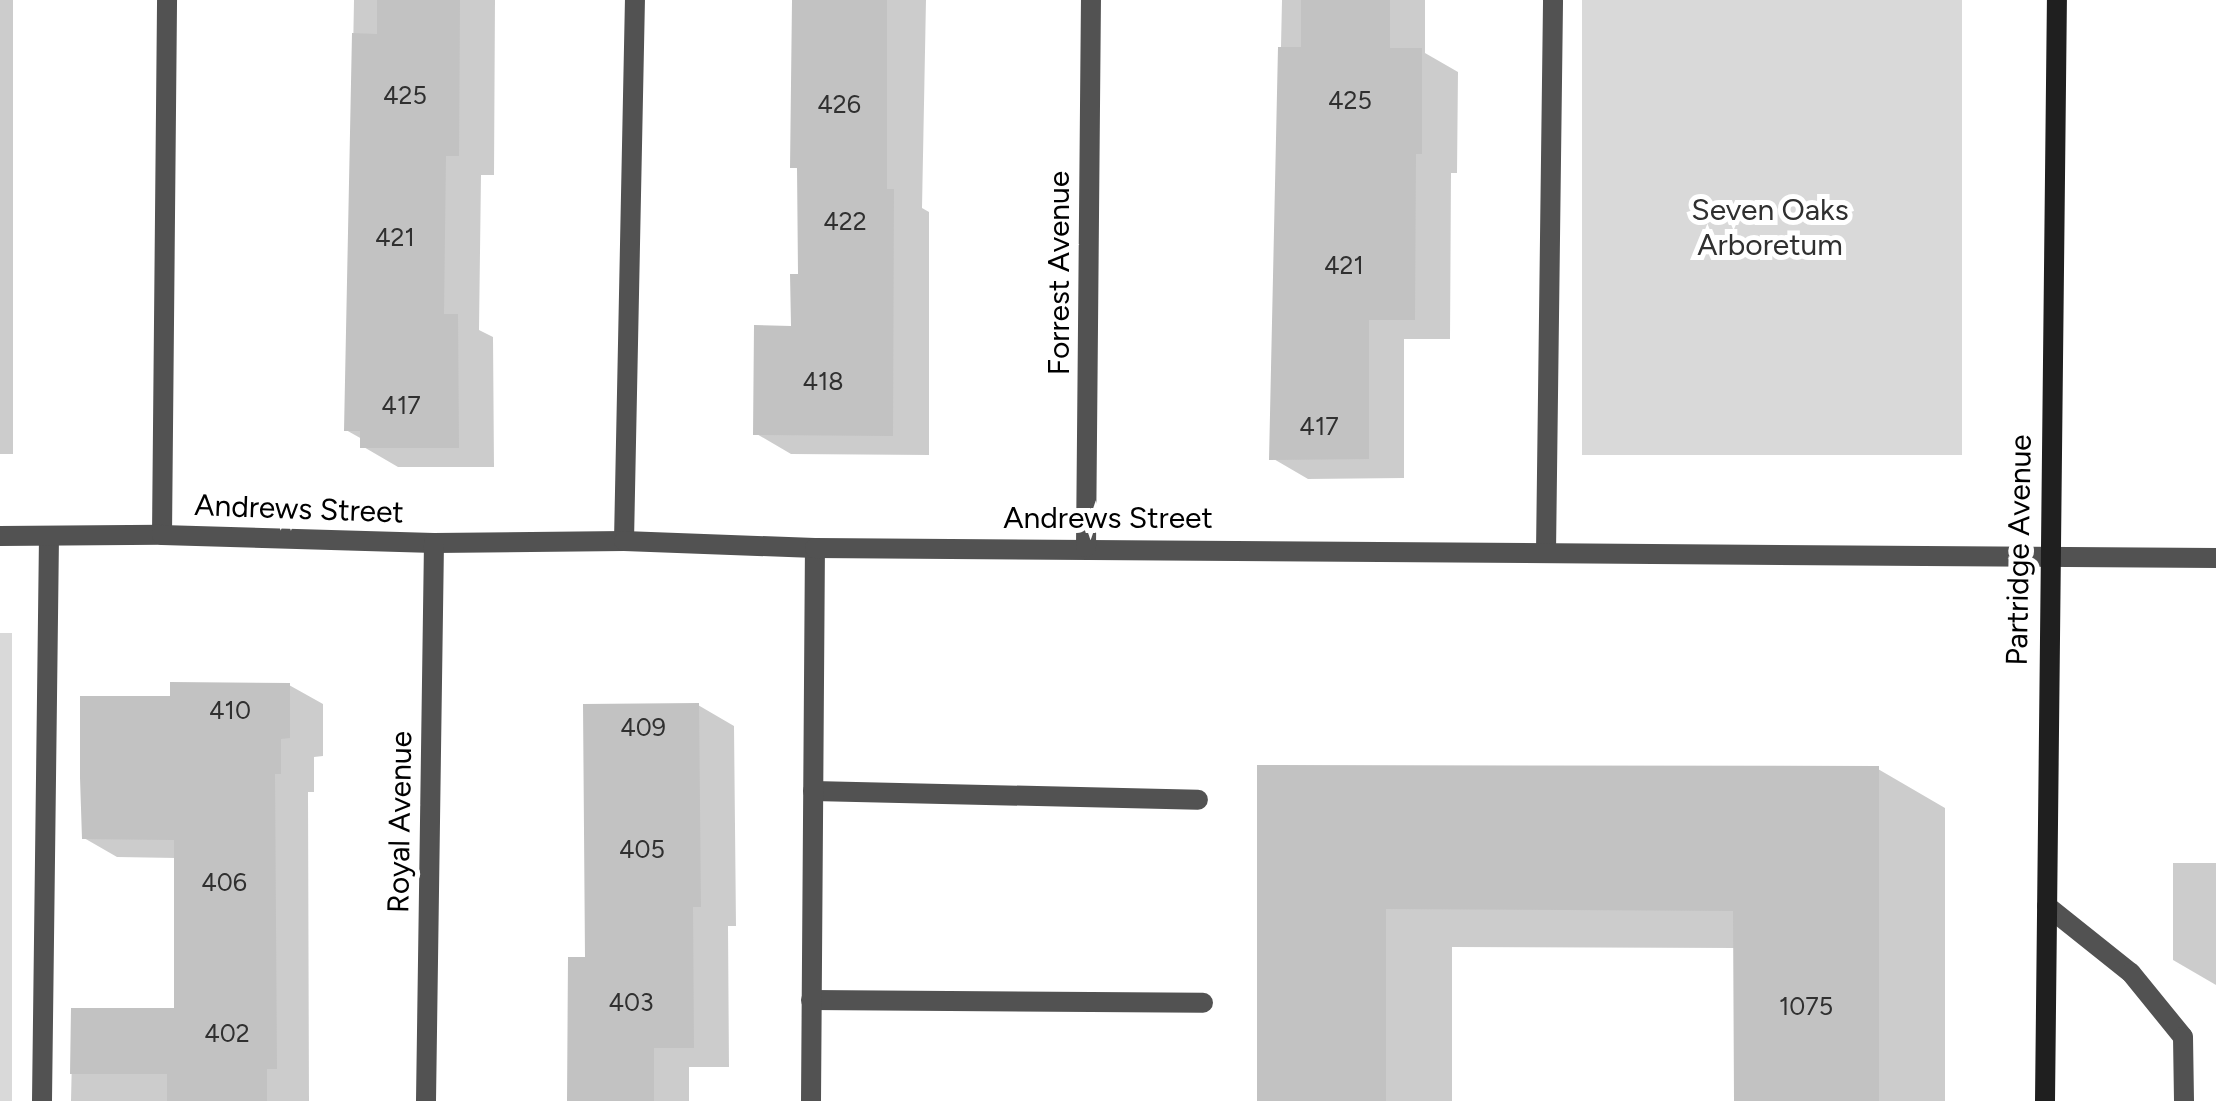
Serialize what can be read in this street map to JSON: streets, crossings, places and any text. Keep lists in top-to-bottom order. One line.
{"streets":{"main road":["Partridge Avenue"],"street":["Forrest Avenue","Andrews Street","Royal Avenue"]},"crossings":[["Forrest Avenue","Andrews Street"],["Andrews Street","Partridge Avenue"],["Andrews Street","Royal Avenue"]],"parks":["Seven Oaks Arboretum"],"house_numbers":["425","425","426","422","421","421","418","417","417","410","409","405","406","403","1075","402"]}
